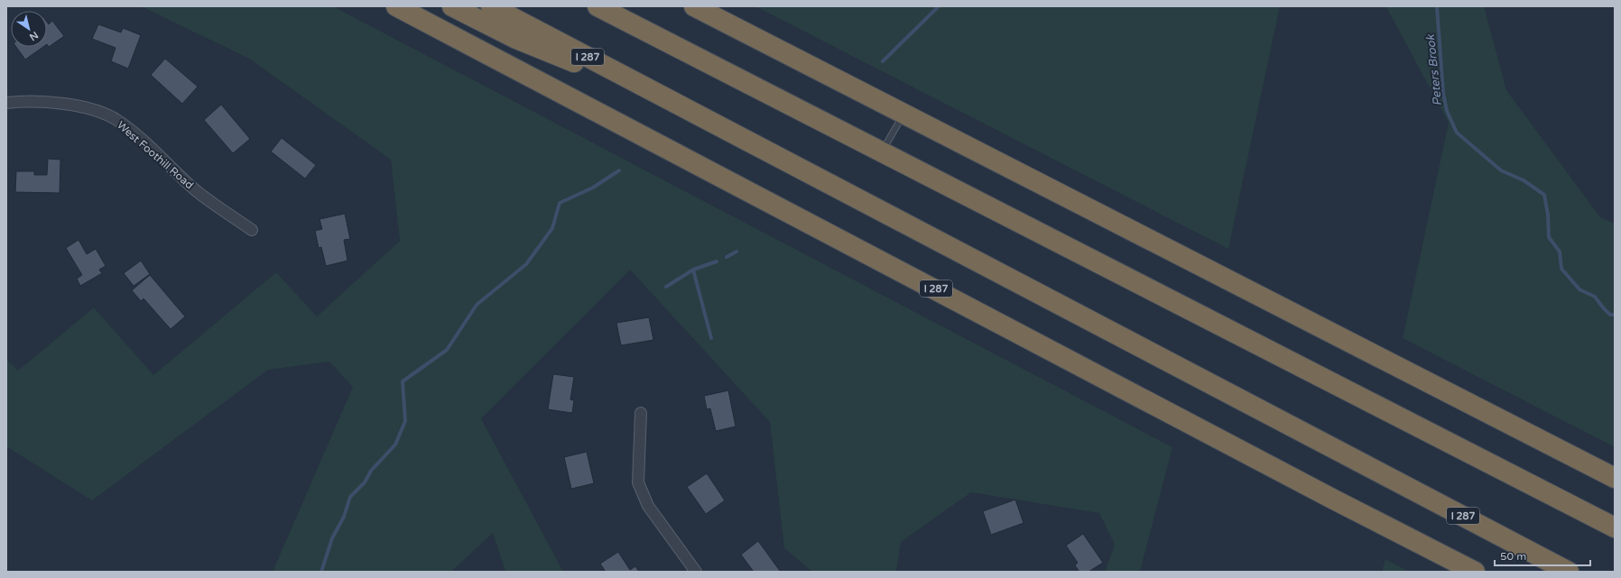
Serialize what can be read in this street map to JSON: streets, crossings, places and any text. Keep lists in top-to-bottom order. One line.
{"streets":{"highway":["I 287"],"street":["West Foothill Road"]},"water":["Peters Brook"],"scale_bar":"50 m","north":"bottom right"}
